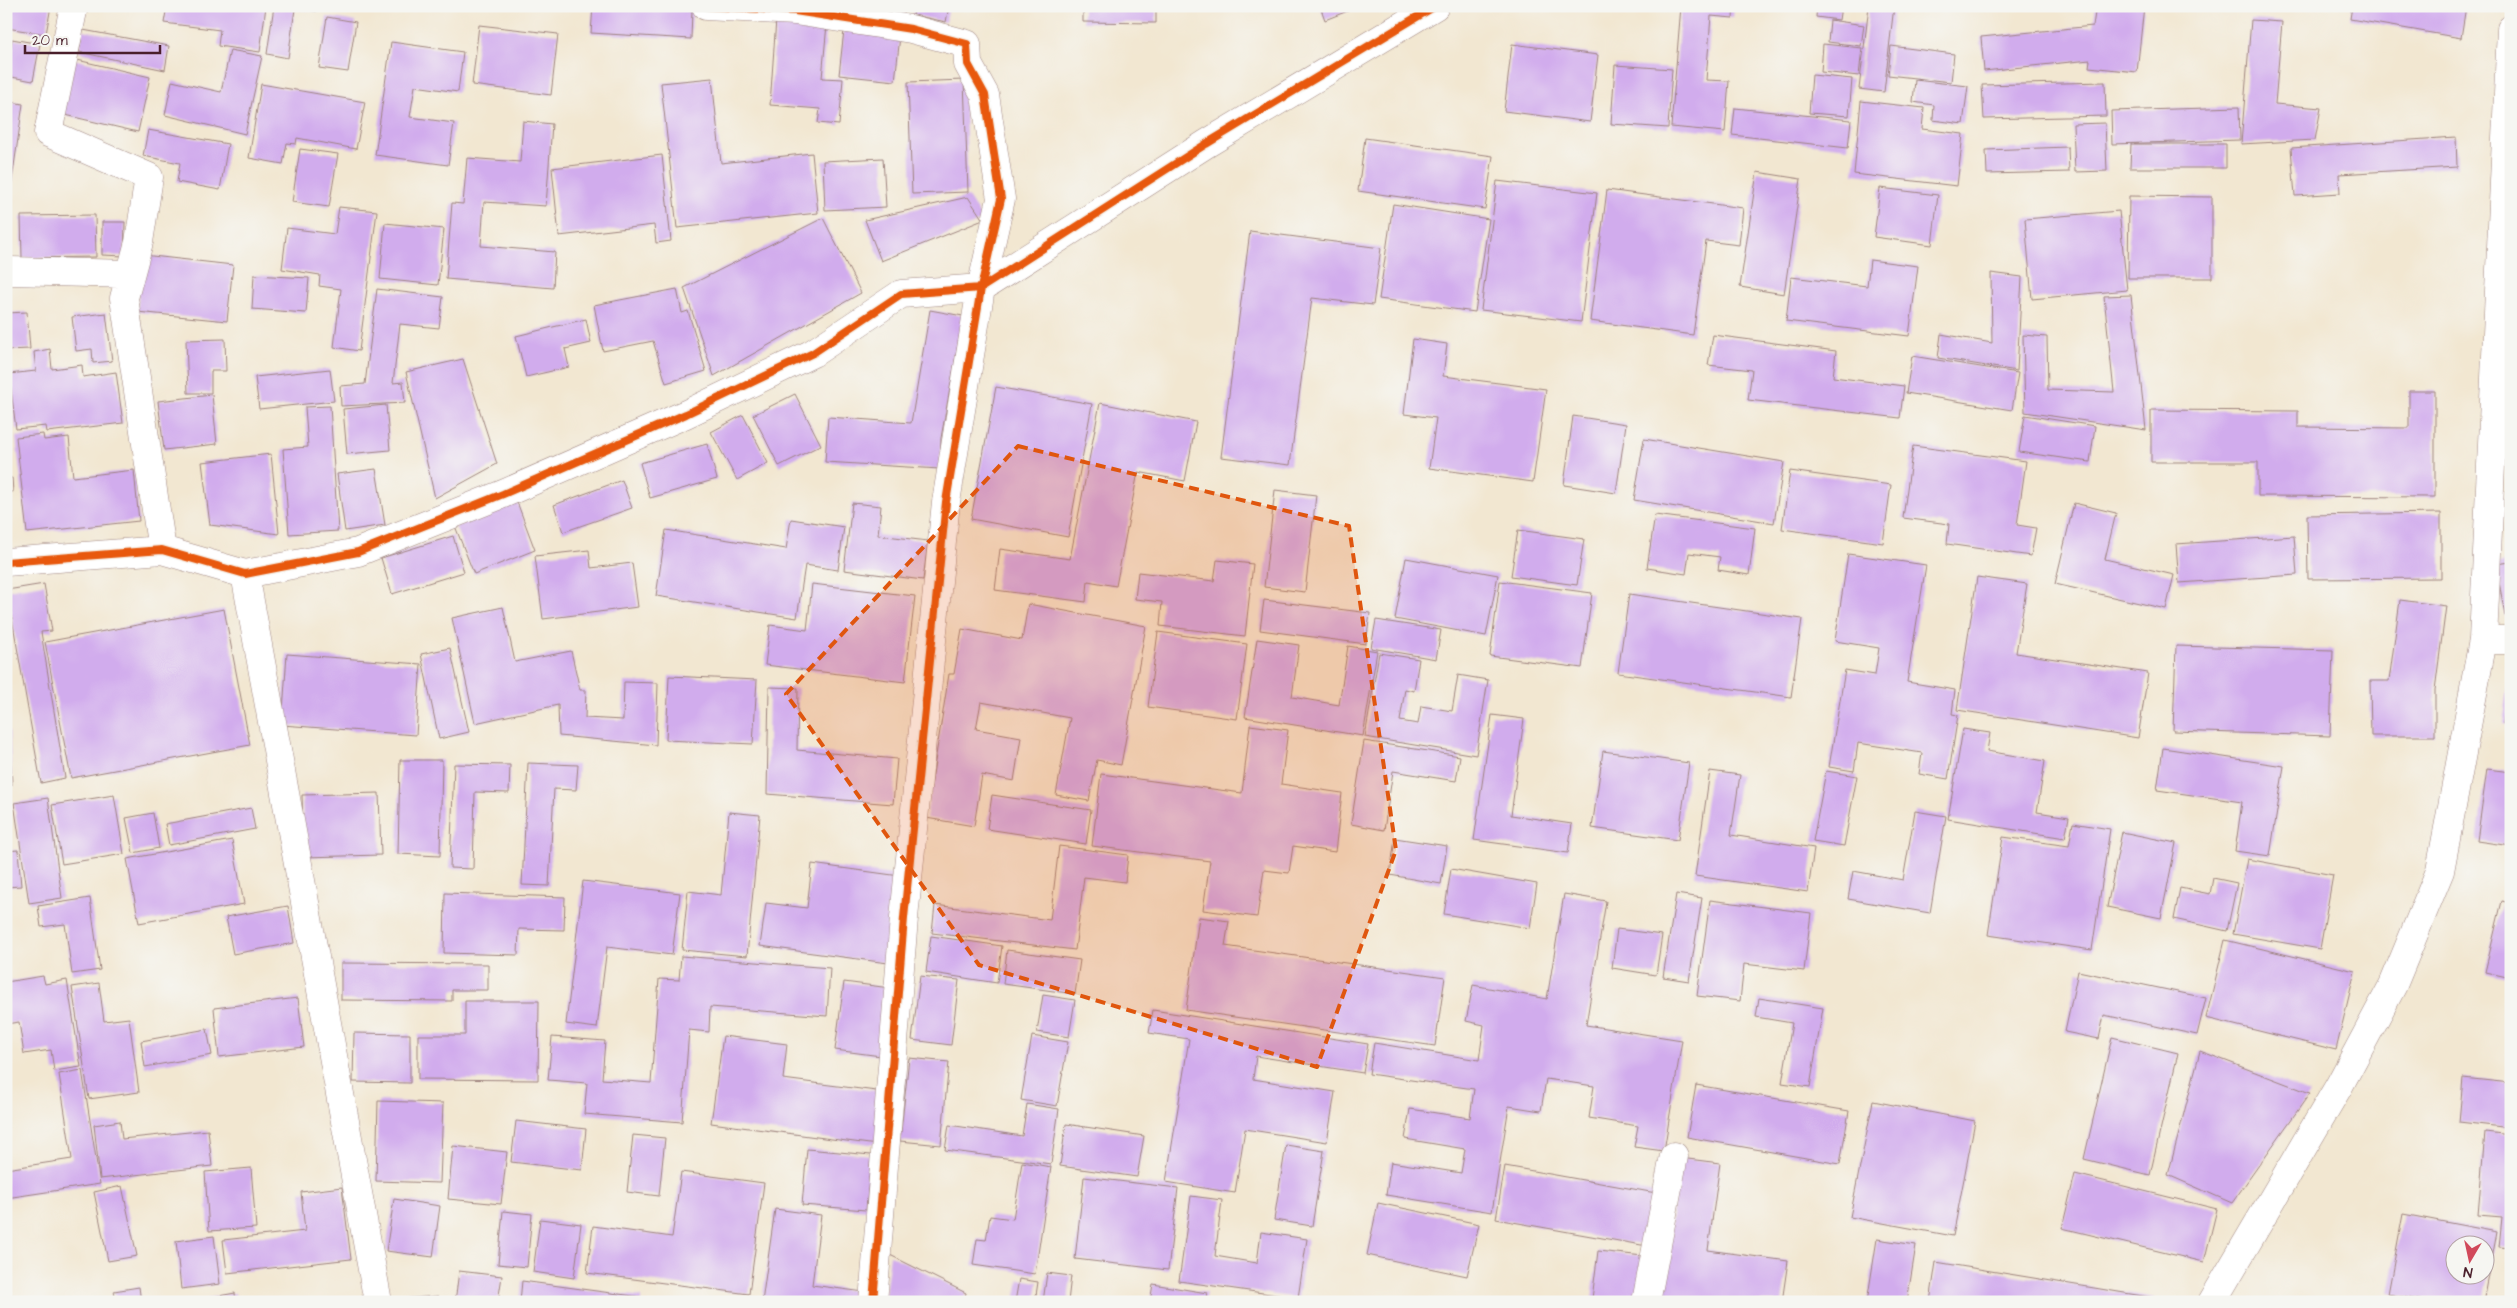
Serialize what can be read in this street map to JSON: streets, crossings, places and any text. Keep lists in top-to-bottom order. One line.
{"scale_bar":"20 m","north":"bottom"}
